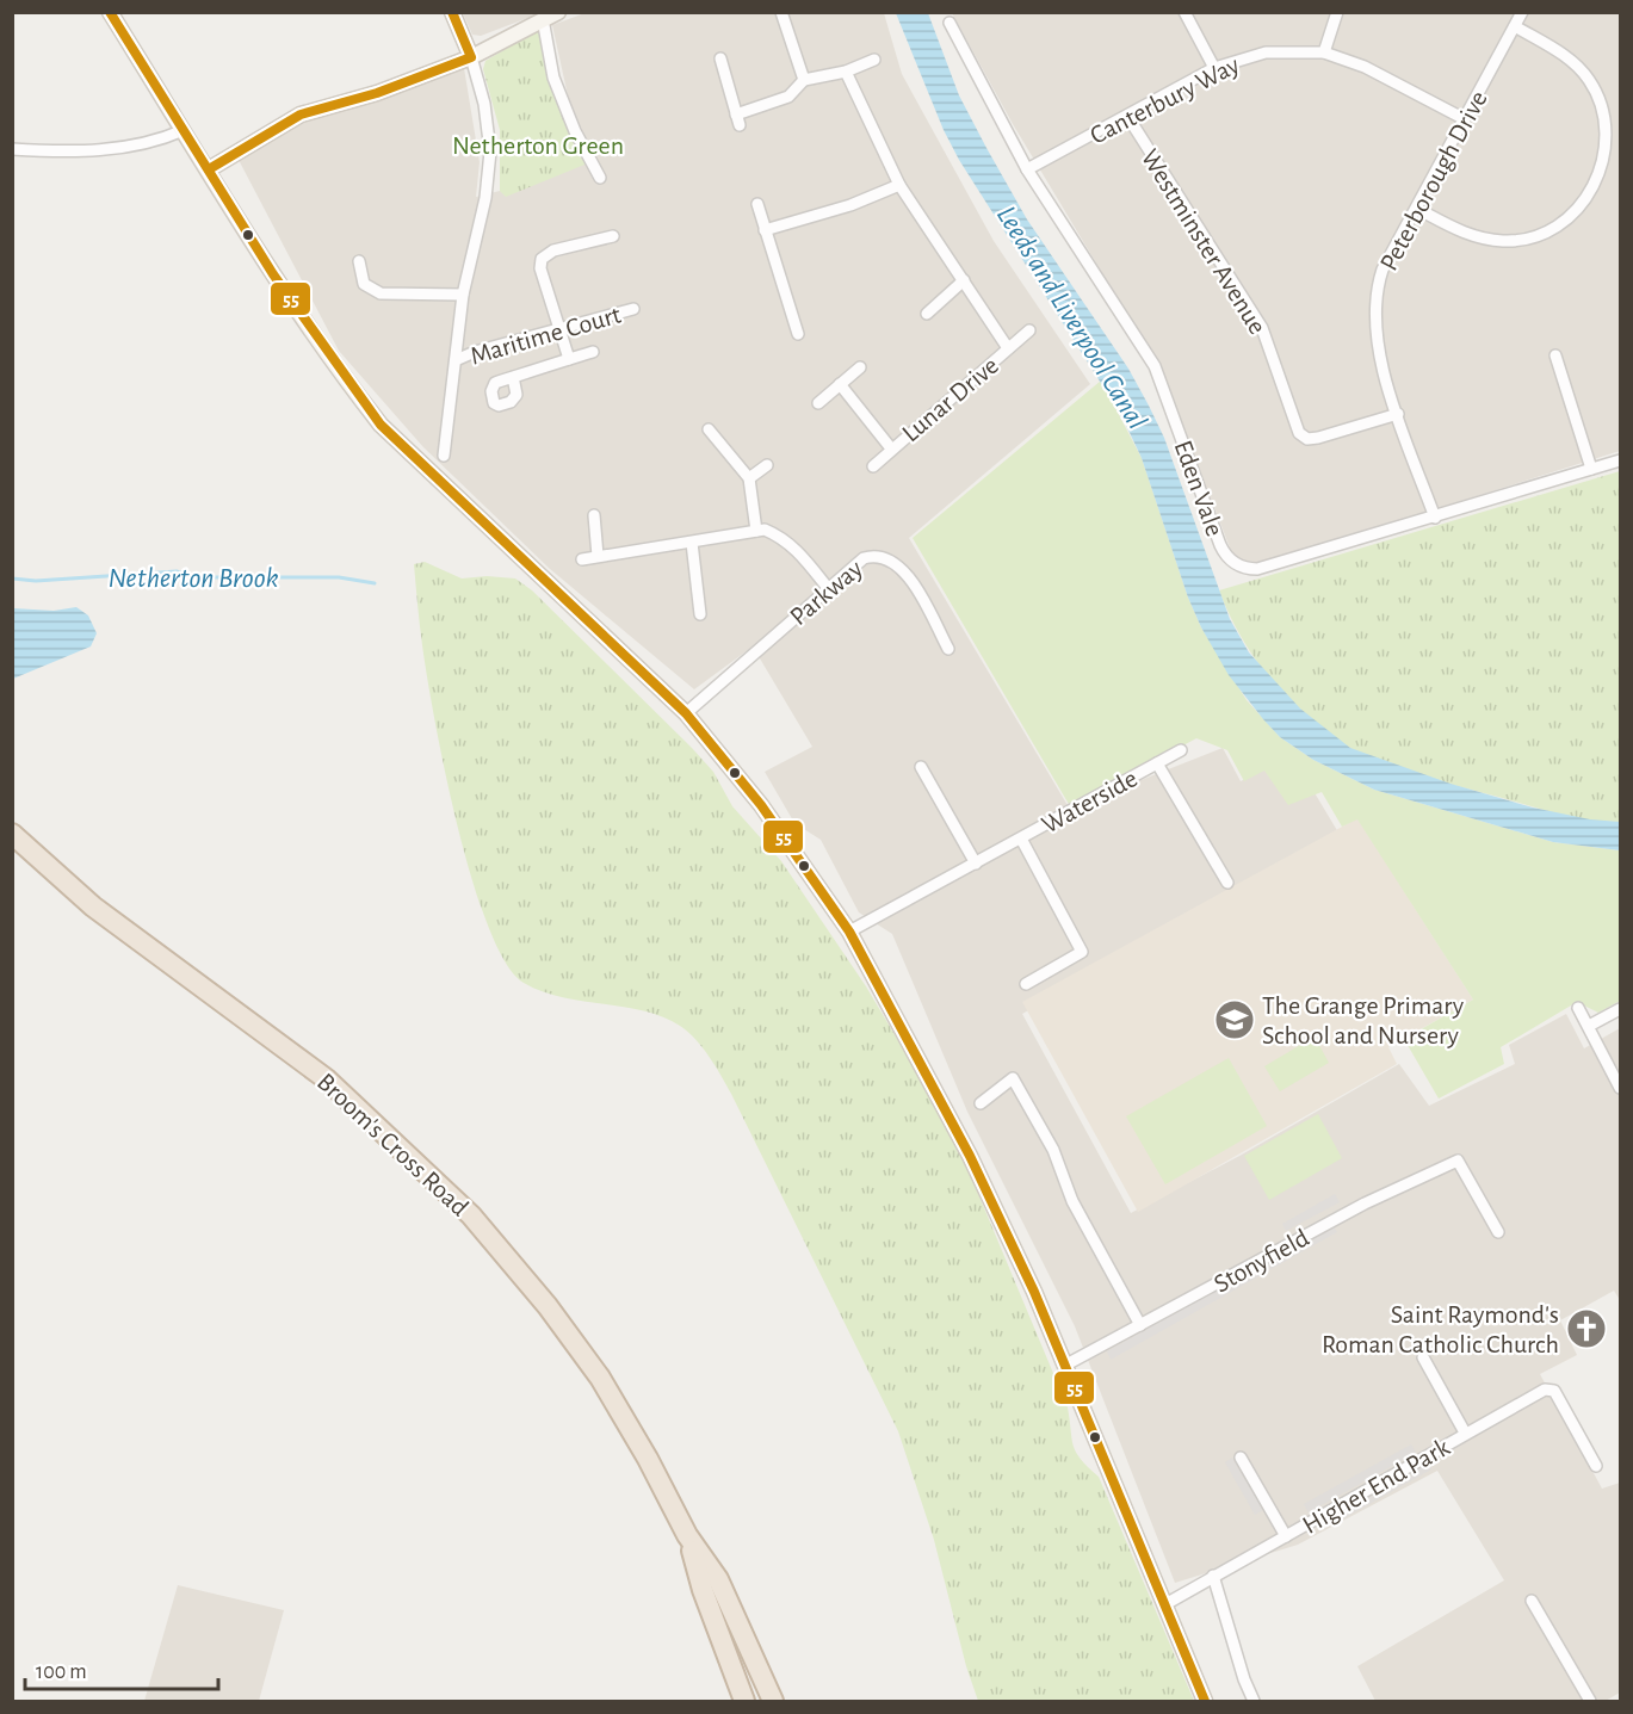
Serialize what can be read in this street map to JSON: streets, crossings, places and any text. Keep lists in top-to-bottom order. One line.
{"streets":{"highway":["Broom's Cross Road"],"street":["Canterbury Way","Peterborough Drive","Westminster Avenue","Maritime Court","Lunar Drive","Eden Vale","Parkway","Waterside","Stonyfield","Higher End Park"]},"crossings":[["Canterbury Way","Peterborough Drive"],["Canterbury Way","Westminster Avenue"],["Canterbury Way","Eden Vale"],["Peterborough Drive","Westminster Avenue"],["Peterborough Drive","Eden Vale"]],"water":["Leeds and Liverpool Canal","Netherton Brook"],"parks":["Netherton Green"],"places":{"school or university":["The Grange Primary School and Nursery"],"church":["Saint Raymond's Roman Catholic Church"]},"lines":["transit line 55"],"scale_bar":"100 m"}
